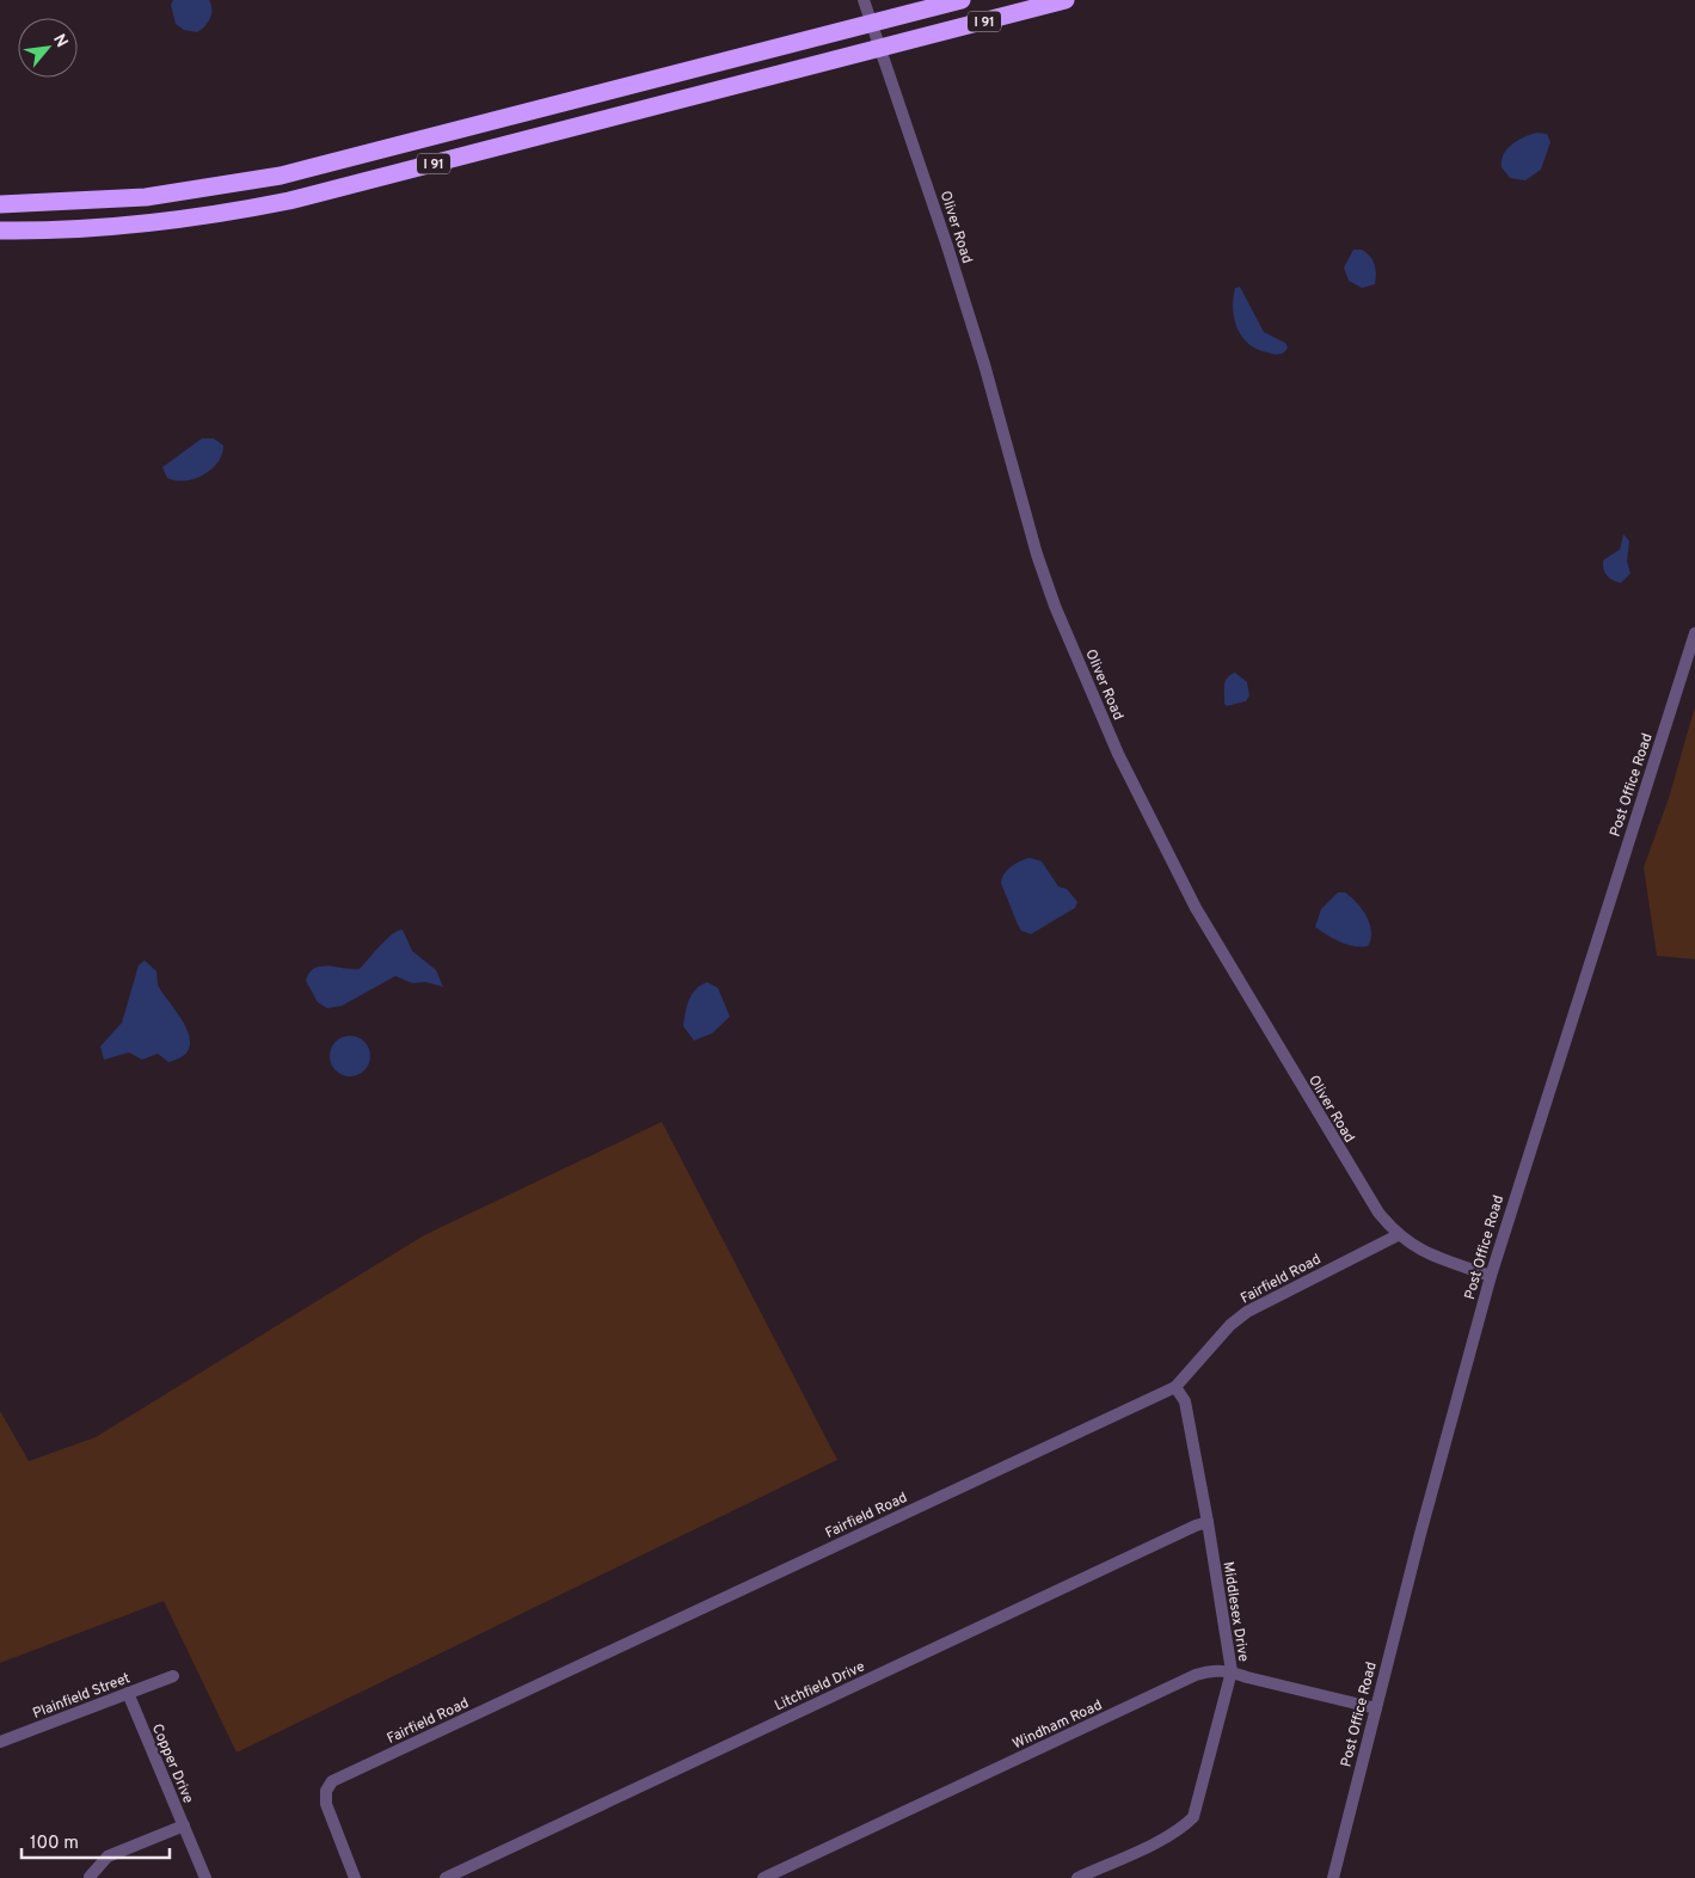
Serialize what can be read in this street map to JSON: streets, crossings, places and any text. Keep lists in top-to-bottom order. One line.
{"streets":{"highway":["I 91"],"street":["Oliver Road","Post Office Road","Fairfield Road","Middlesex Drive","Litchfield Drive","Plainfield Street","Windham Road","Copper Drive"]},"crossings":[["Oliver Road","Post Office Road"],["Oliver Road","Fairfield Road"],["Post Office Road","Windham Road"],["Fairfield Road","Middlesex Drive"],["Middlesex Drive","Litchfield Drive"],["Middlesex Drive","Windham Road"],["Plainfield Street","Copper Drive"]],"scale_bar":"100 m","north":"top right"}
